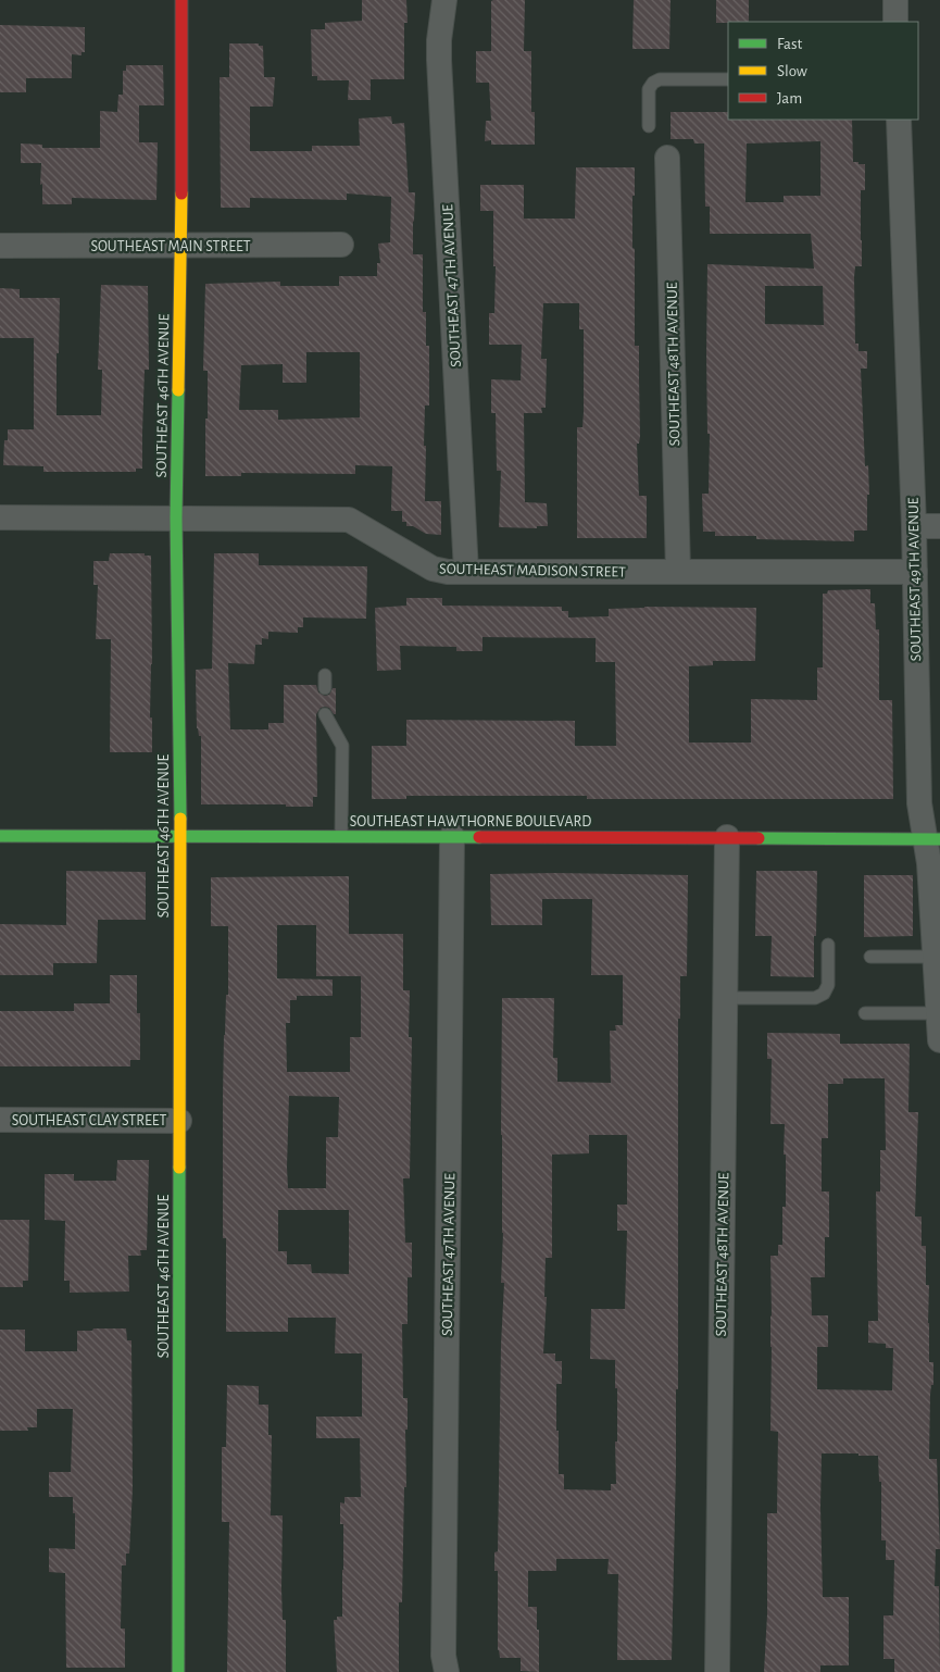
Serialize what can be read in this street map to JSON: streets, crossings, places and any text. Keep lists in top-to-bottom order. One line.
{"streets":{"street":["SOUTHEAST MAIN STREET","SOUTHEAST 47TH AVENUE","SOUTHEAST 48TH AVENUE","SOUTHEAST 46TH AVENUE","SOUTHEAST MADISON STREET","SOUTHEAST 49TH AVENUE","SOUTHEAST HAWTHORNE BOULEVARD","SOUTHEAST CLAY STREET"]},"crossings":[["SOUTHEAST MAIN STREET","SOUTHEAST 46TH AVENUE"],["SOUTHEAST 47TH AVENUE","SOUTHEAST MADISON STREET"],["SOUTHEAST 47TH AVENUE","SOUTHEAST HAWTHORNE BOULEVARD"],["SOUTHEAST 48TH AVENUE","SOUTHEAST MADISON STREET"],["SOUTHEAST 48TH AVENUE","SOUTHEAST HAWTHORNE BOULEVARD"],["SOUTHEAST 46TH AVENUE","SOUTHEAST MADISON STREET"],["SOUTHEAST 46TH AVENUE","SOUTHEAST HAWTHORNE BOULEVARD"],["SOUTHEAST 46TH AVENUE","SOUTHEAST CLAY STREET"],["SOUTHEAST MADISON STREET","SOUTHEAST 49TH AVENUE"],["SOUTHEAST 49TH AVENUE","SOUTHEAST HAWTHORNE BOULEVARD"]],"legend":["Fast","Slow","Jam"]}
